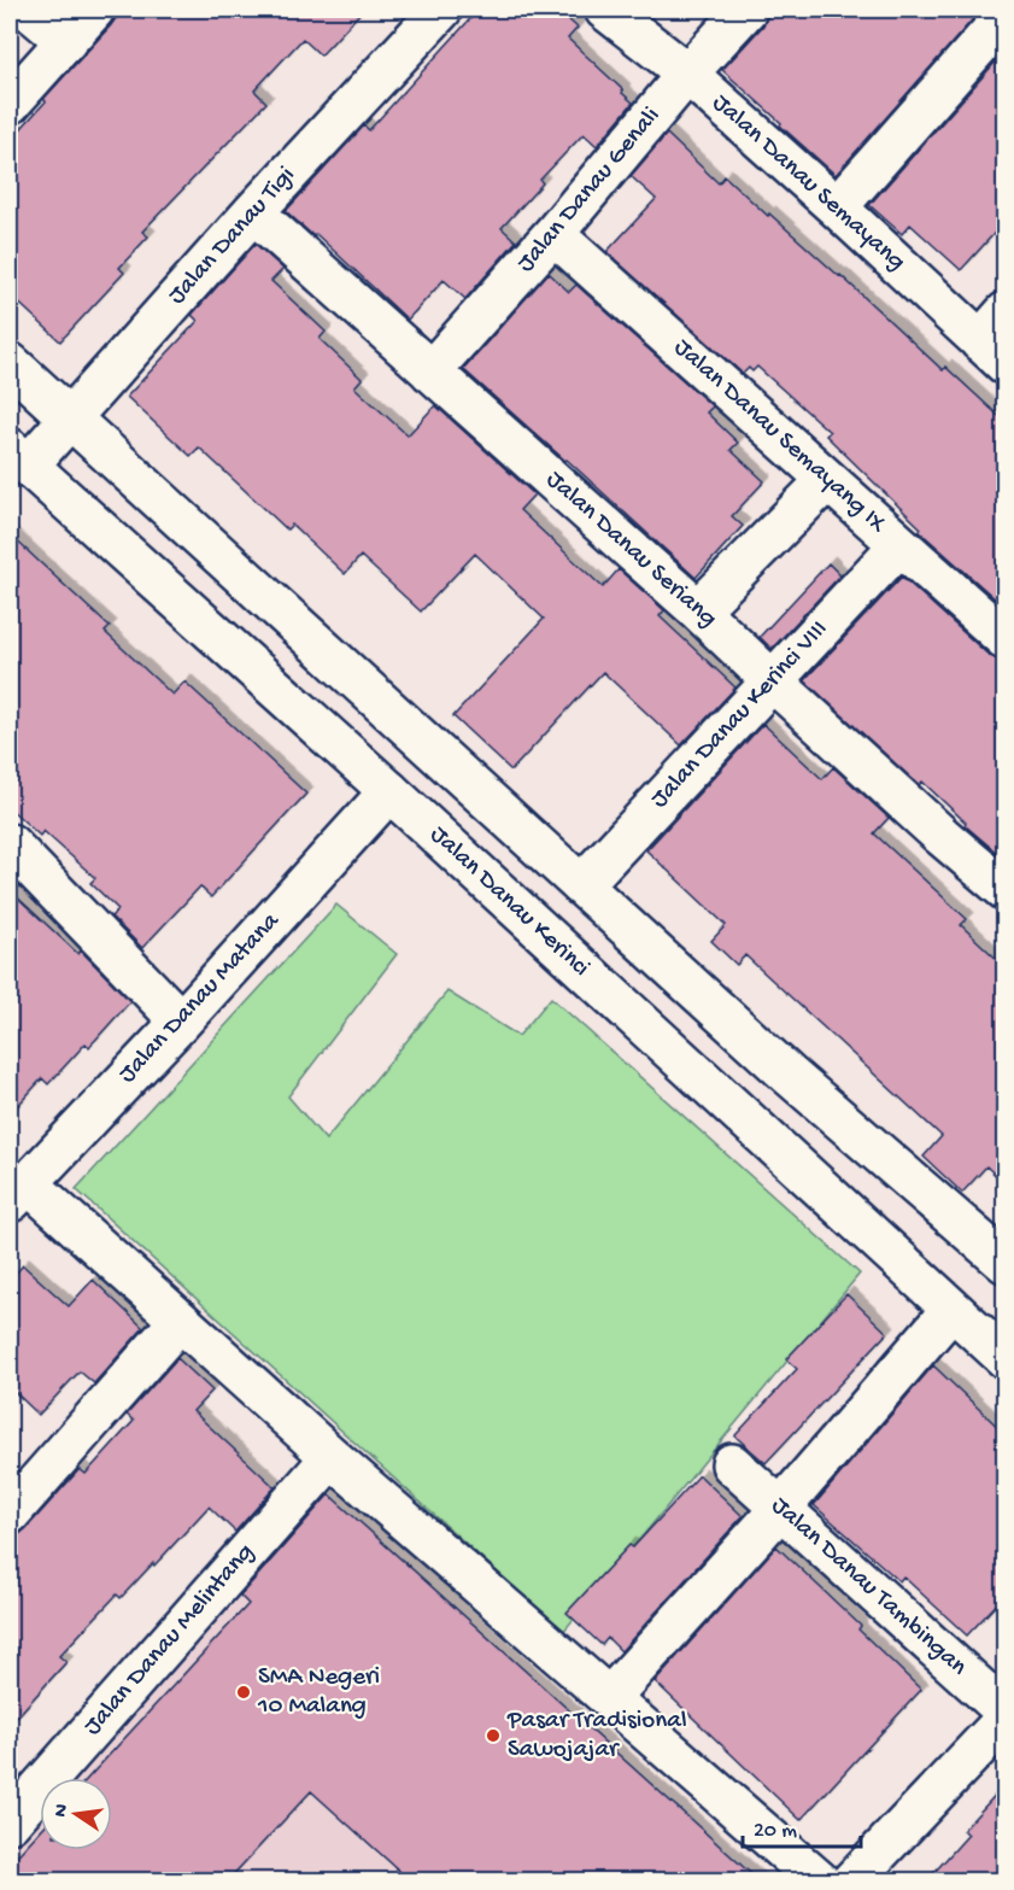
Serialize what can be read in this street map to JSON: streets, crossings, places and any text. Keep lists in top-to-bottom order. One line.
{"streets":{"street":["Jalan Danau Semayang","Jalan Danau Genali","Jalan Danau Tigi","Jalan Danau Semayang IX","Jalan Danau Seriang","Jalan Danau Kerinci VIII","Jalan Danau Kerinci","Jalan Danau Matana","Jalan Danau Tambingan","Jalan Danau Melintang"]},"crossings":[["Jalan Danau Semayang","Jalan Danau Genali"],["Jalan Danau Genali","Jalan Danau Semayang IX"],["Jalan Danau Genali","Jalan Danau Seriang"],["Jalan Danau Tigi","Jalan Danau Seriang"],["Jalan Danau Tigi","Jalan Danau Kerinci"],["Jalan Danau Semayang IX","Jalan Danau Kerinci VIII"],["Jalan Danau Seriang","Jalan Danau Kerinci VIII"],["Jalan Danau Kerinci","Jalan Danau Matana"]],"places":["SMA Negeri 10 Malang","Pasar Tradisional Sawojajar"],"scale_bar":"20 m","north":"left"}
